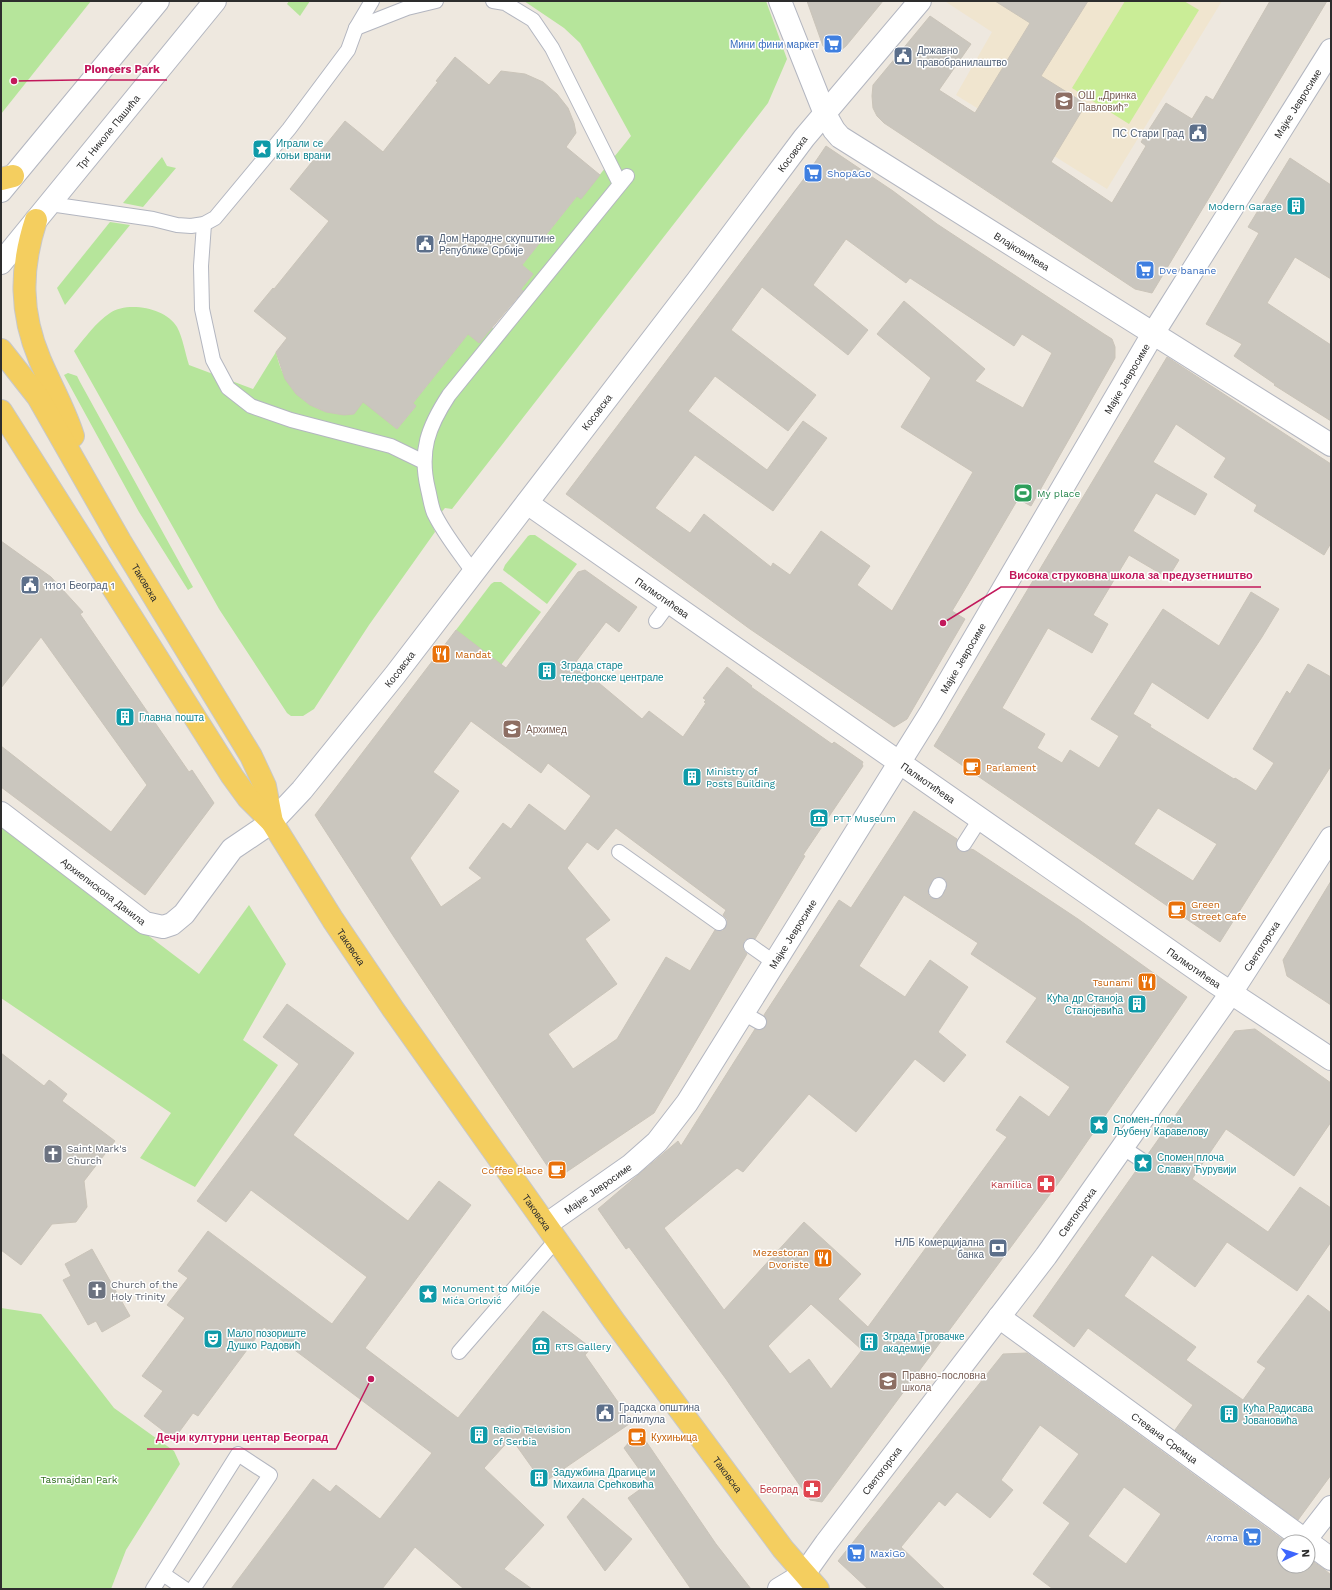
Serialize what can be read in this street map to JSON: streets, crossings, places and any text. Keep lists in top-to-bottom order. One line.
{"streets":{"main road":["Таковска"],"street":["Мајке Јевросиме","Трг Николе Пашића","Косовска","Влајковићева","Палмотићева","Архиепископа Данила","Светогорска","Стевана Сремца"]},"crossings":[["Мајке Јевросиме","Влајковићева"],["Мајке Јевросиме","Таковска"],["Мајке Јевросиме","Палмотићева"],["Косовска","Влајковићева"],["Косовска","Таковска"],["Косовска","Палмотићева"],["Косовска","Архиепископа Данила"],["Таковска","Архиепископа Данила"],["Таковска","Светогорска"],["Палмотићева","Светогорска"],["Светогорска","Стевана Сремца"]],"parks":["Tasmajdan Park"],"places":{"supermarket":["Мини фини маркет","Shop&Go","Dve banane","Aroma","MaxiGo"],"public building":["Државно правобранилаштво","ПС Стари Град","Дом Народне скупштине Републике Србије","11101 Београд 1","Градска општина Палилула"],"other":["Pioneers Park","Висока струковна школа за предузетништво","Дечји културни центар Београд"],"school or university":["ОШ „Дринка Павловић”","Архимед","Правно-пословна школа"],"place":["Играли се коњи врани","Спомен-плоча Љубену Каравелову","Спомен плоча Славку Ћурувији","Monument to Miloje Mića Orlović"],"building":["Modern Garage","Зграда старе телефонске централе","Главна пошта","Ministry of Posts Building","Кућа др Станоја Станојевића","Зграда Трговачке академије","Кућа Радисава Јовановића","Radio Television of Serbia","Задужбина Драгице и Михаила Срећковића"],"sports":["My place"],"restaurant":["Mandat","Tsunami","Mezestoran Dvoriste"],"cafe":["Parlament","Green Street Cafe","Coffee Place","Кухињица"],"museum":["PTT Museum","RTS Gallery"],"church":["Saint Mark's Church","Church of the Holy Trinity"],"pharmacy":["Kamilica","Београд"],"bank":["НЛБ Комерцијална банка"],"theatre":["Мало позориште Душко Радовић"]},"north":"right"}
